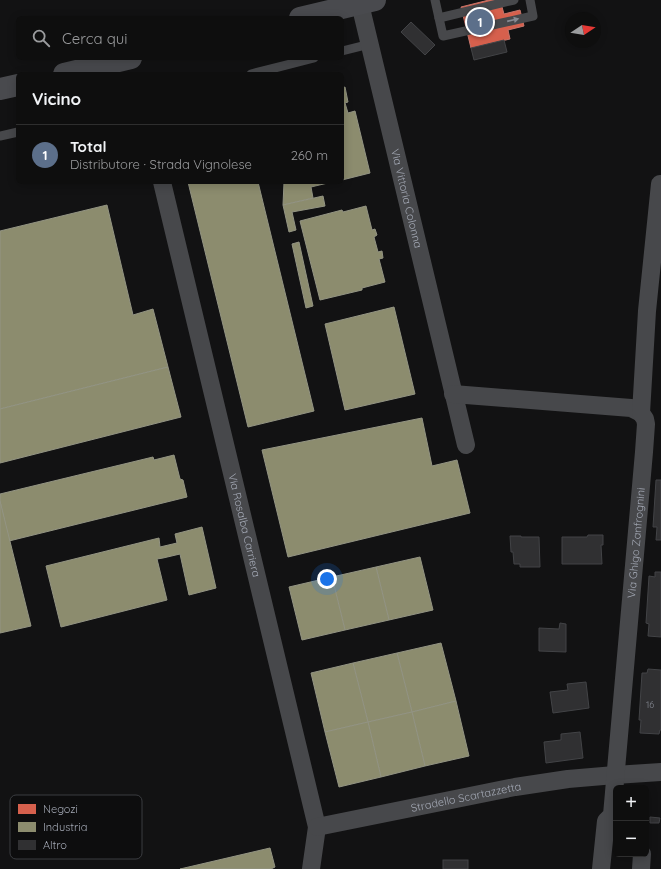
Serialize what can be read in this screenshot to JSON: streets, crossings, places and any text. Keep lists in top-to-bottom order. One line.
{"streets":{"street":["Via Vittoria Colonna","Via Rosalba Carriera","Via Ghigo Zanfrognini","Stradello Scartazzetta"]},"crossings":[["Via Rosalba Carriera","Stradello Scartazzetta"],["Via Ghigo Zanfrognini","Stradello Scartazzetta"]],"house_numbers":["16"],"legend":["Negozi","Industria","Altro"],"north":"right","page":{"pins":"1","search":"Cerca qui","heading":"Vicino","list":[{"mark":"1","name":"Total","note":"Distributore · Strada Vignolese","value":"260 m"}],"map_buttons":["+","−"]}}
